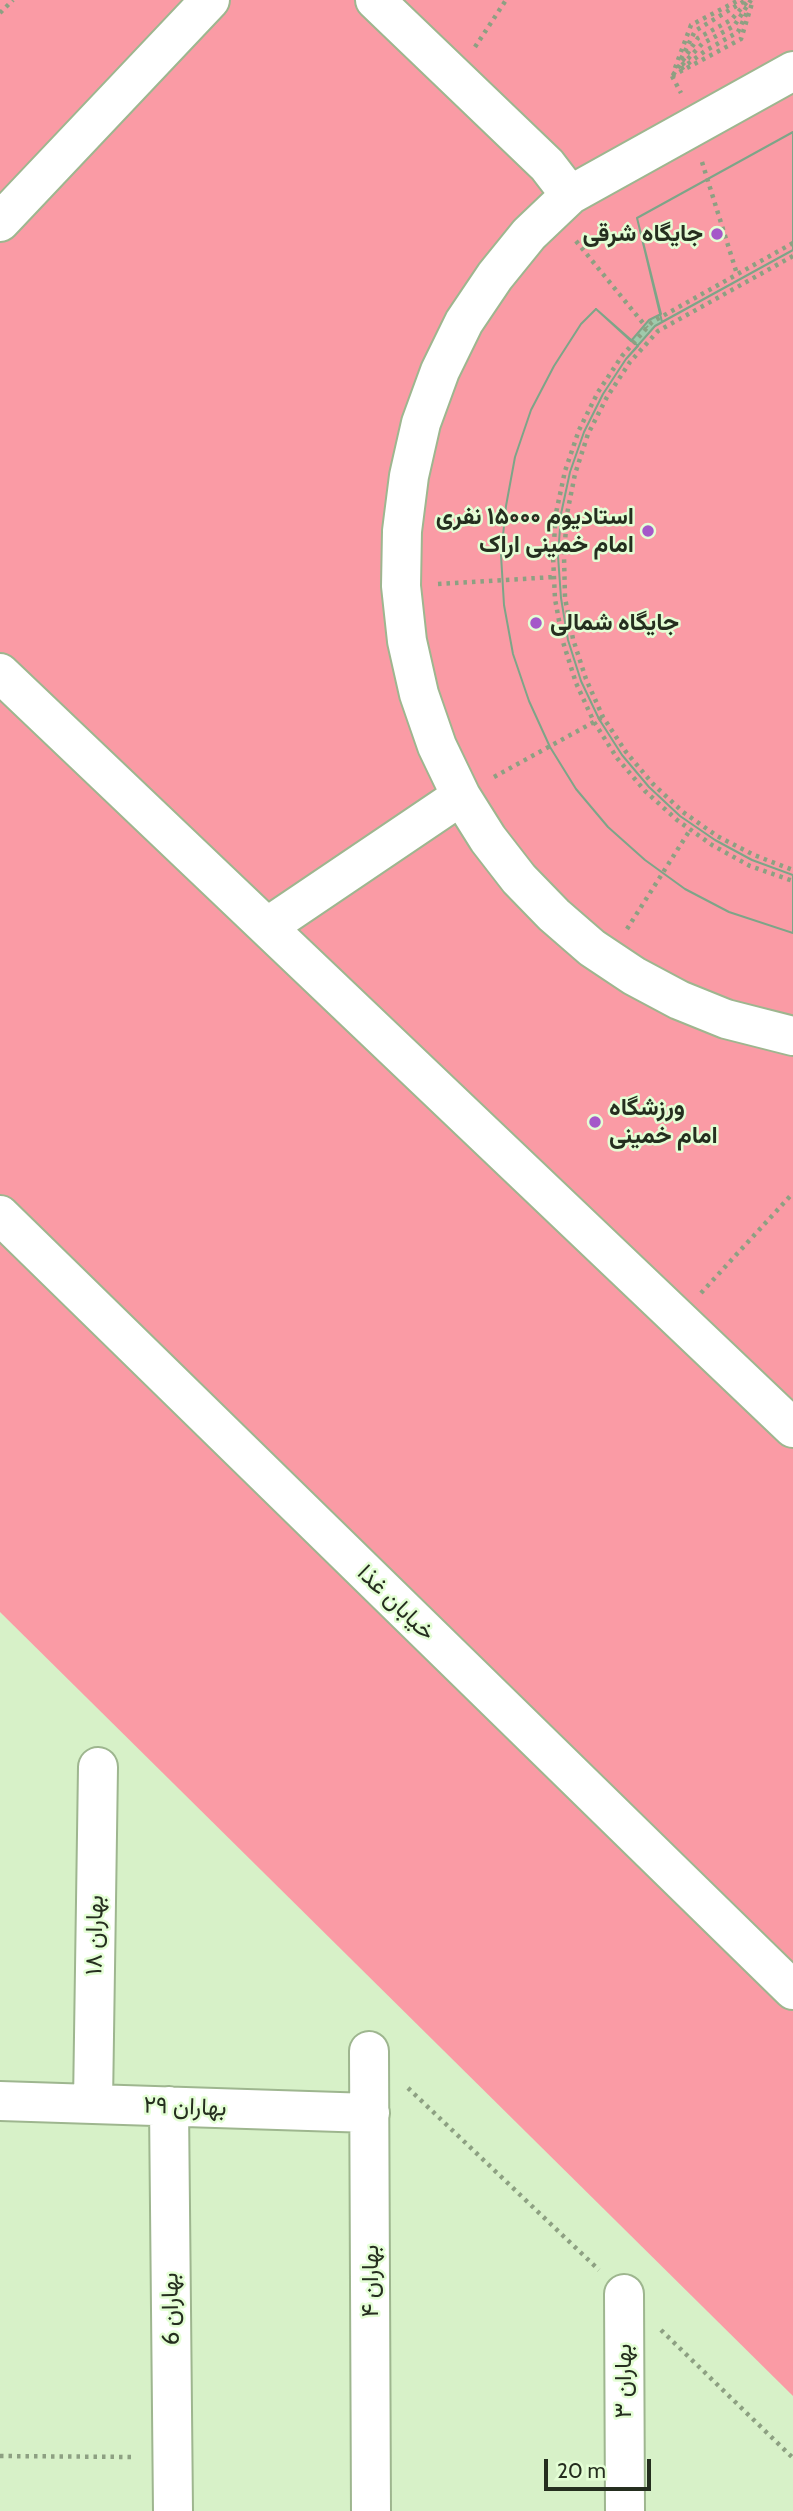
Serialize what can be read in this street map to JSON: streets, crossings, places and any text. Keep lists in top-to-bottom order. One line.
{"streets":{"street":["خیابان غذا","بهاران ۱۸","بهاران ۲۹","بهاران ۴","بهاران 6","بهاران ۳"]},"crossings":[["بهاران ۱۸","بهاران ۲۹"],["بهاران ۲۹","بهاران ۴"],["بهاران ۲۹","بهاران 6"]],"places":["جایگاه شرقی","استادیوم ۱۵۰۰۰ نفری امام خمینی اراک","جایگاه شمالی","ورزشگاه امام خمینی"],"scale_bar":"20 m"}
